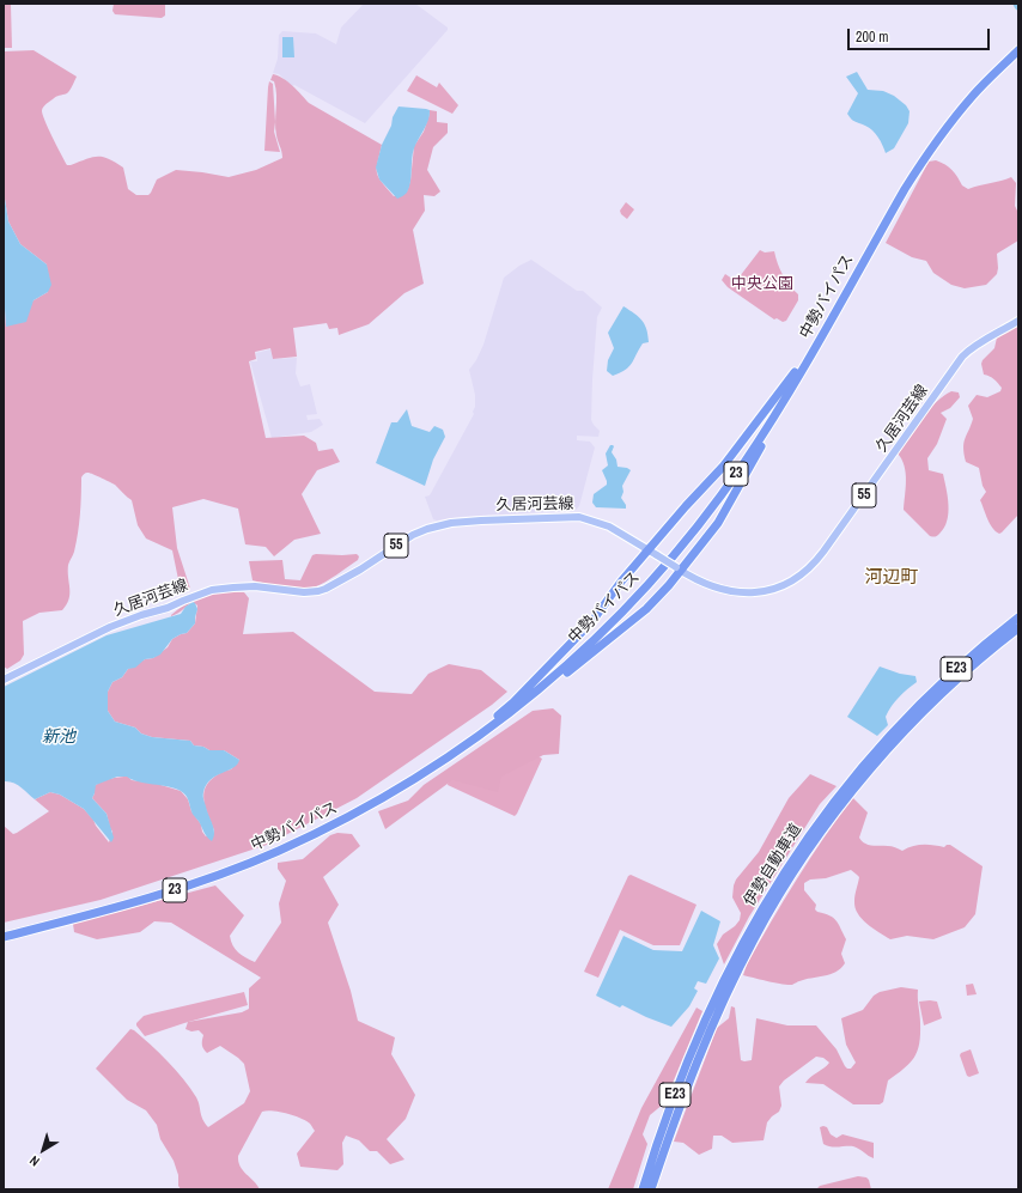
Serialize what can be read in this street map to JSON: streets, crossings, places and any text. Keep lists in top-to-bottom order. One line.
{"streets":{"highway":["中勢バイパス","23","E23","伊勢自動車道"],"main road":["久居河芸線","55"]},"crossings":[["中勢バイパス","23"],["久居河芸線","23"]],"districts":["河辺町"],"water":["新池"],"parks":["中央公園"],"scale_bar":"200 m","north":"bottom left"}
